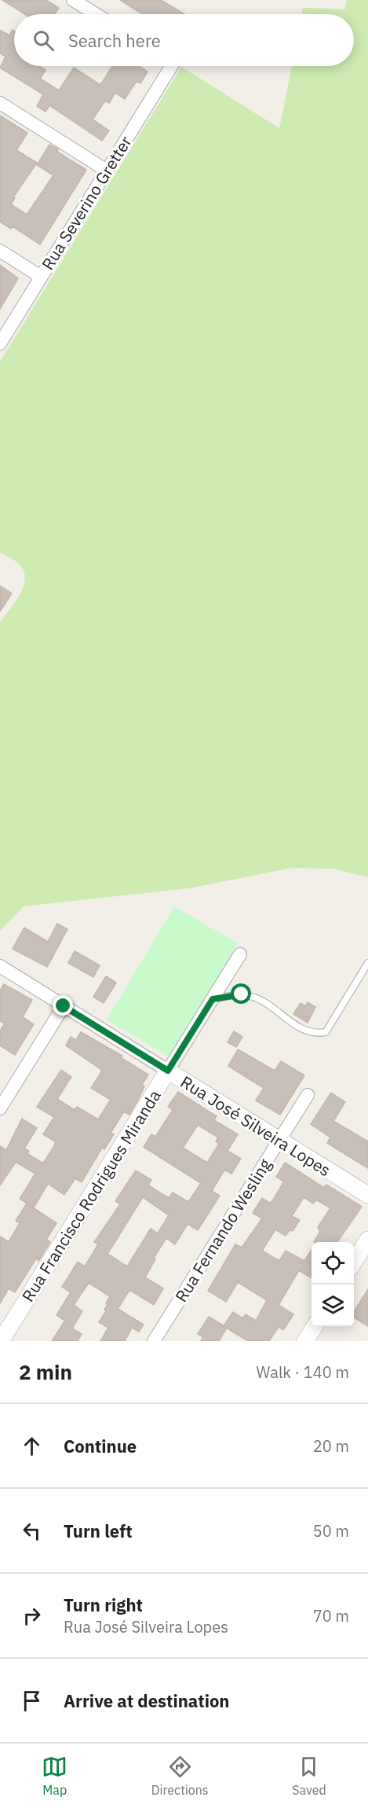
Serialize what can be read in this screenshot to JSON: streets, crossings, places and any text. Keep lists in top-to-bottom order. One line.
{"streets":{"street":["Rua Severino Gretter","Rua José Silveira Lopes","Rua Francisco Rodrigues Miranda","Rua Fernando Wesling"]},"crossings":[["Rua José Silveira Lopes","Rua Francisco Rodrigues Miranda"],["Rua José Silveira Lopes","Rua Fernando Wesling"]],"page":{"search":"Search here","heading":["2 min","Walk · 140 m"],"list":[["Continue","20 m"],["Turn left","50 m"],["Turn right","Rua José Silveira Lopes","70 m"],"Arrive at destination"],"nav":["Map","Directions","Saved"]}}
